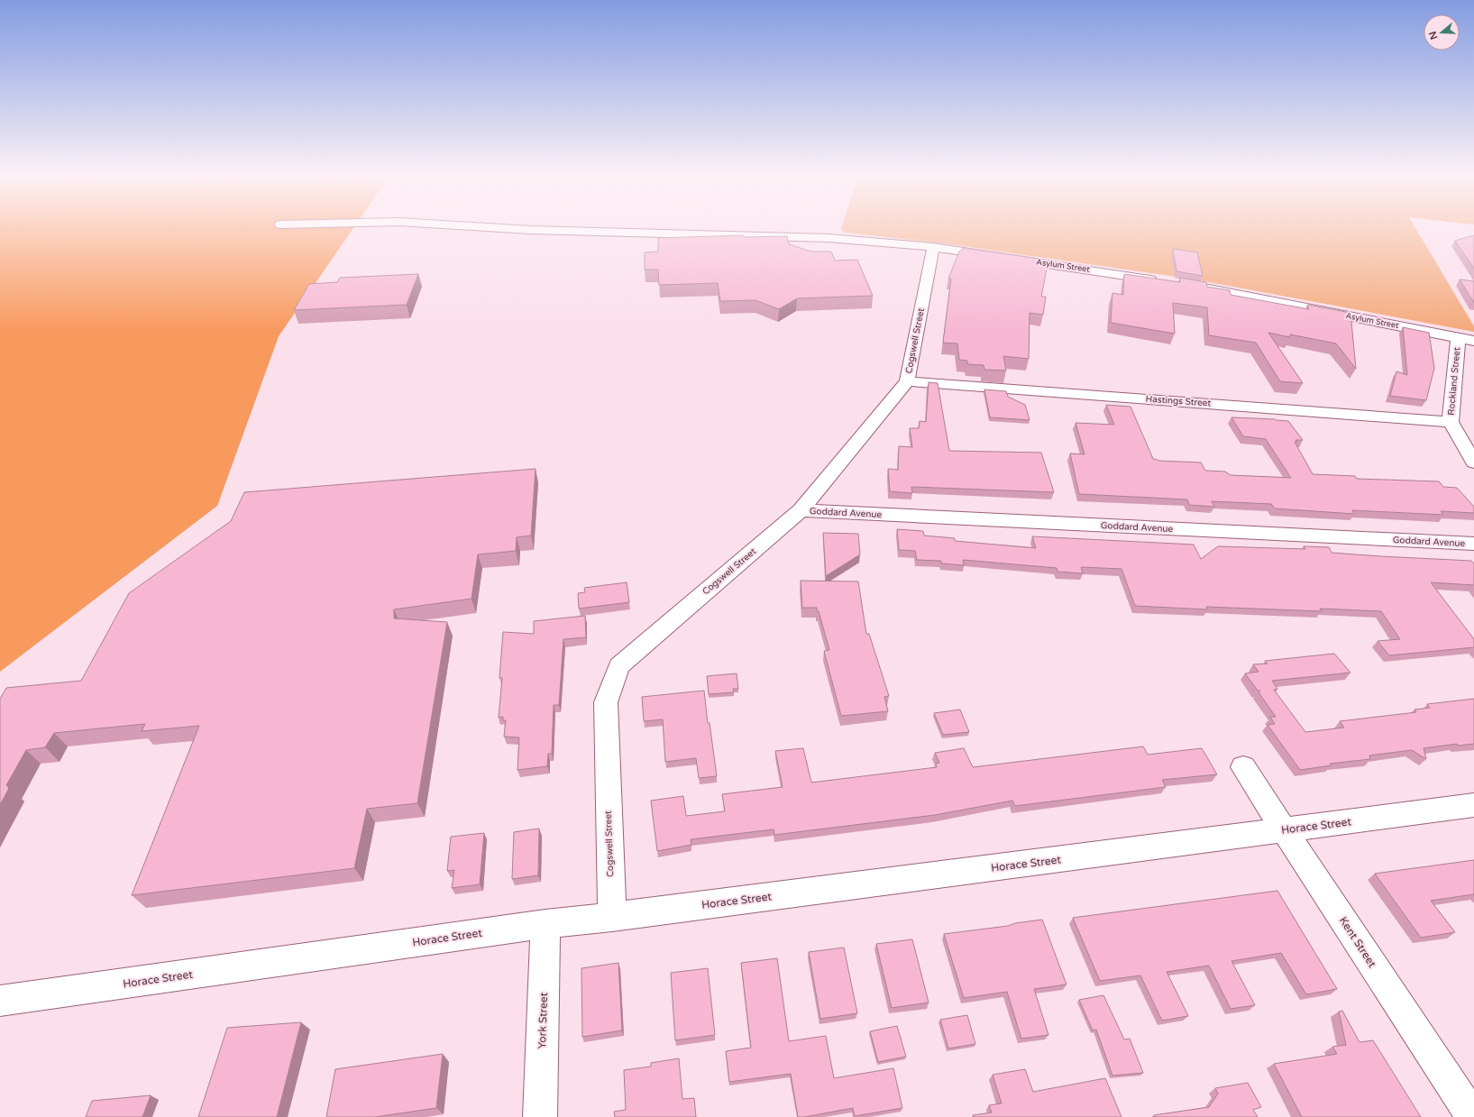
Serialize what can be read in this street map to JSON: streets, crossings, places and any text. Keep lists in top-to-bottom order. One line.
{"streets":{"street":["Asylum Street","Cogswell Street","Rockland Street","Hastings Street","Goddard Avenue","Horace Street","Kent Street","York Street"]},"crossings":[["Asylum Street","Cogswell Street"],["Asylum Street","Rockland Street"],["Cogswell Street","Hastings Street"],["Cogswell Street","Goddard Avenue"],["Cogswell Street","Horace Street"],["Rockland Street","Hastings Street"],["Horace Street","Kent Street"],["Horace Street","York Street"]],"north":"left"}
